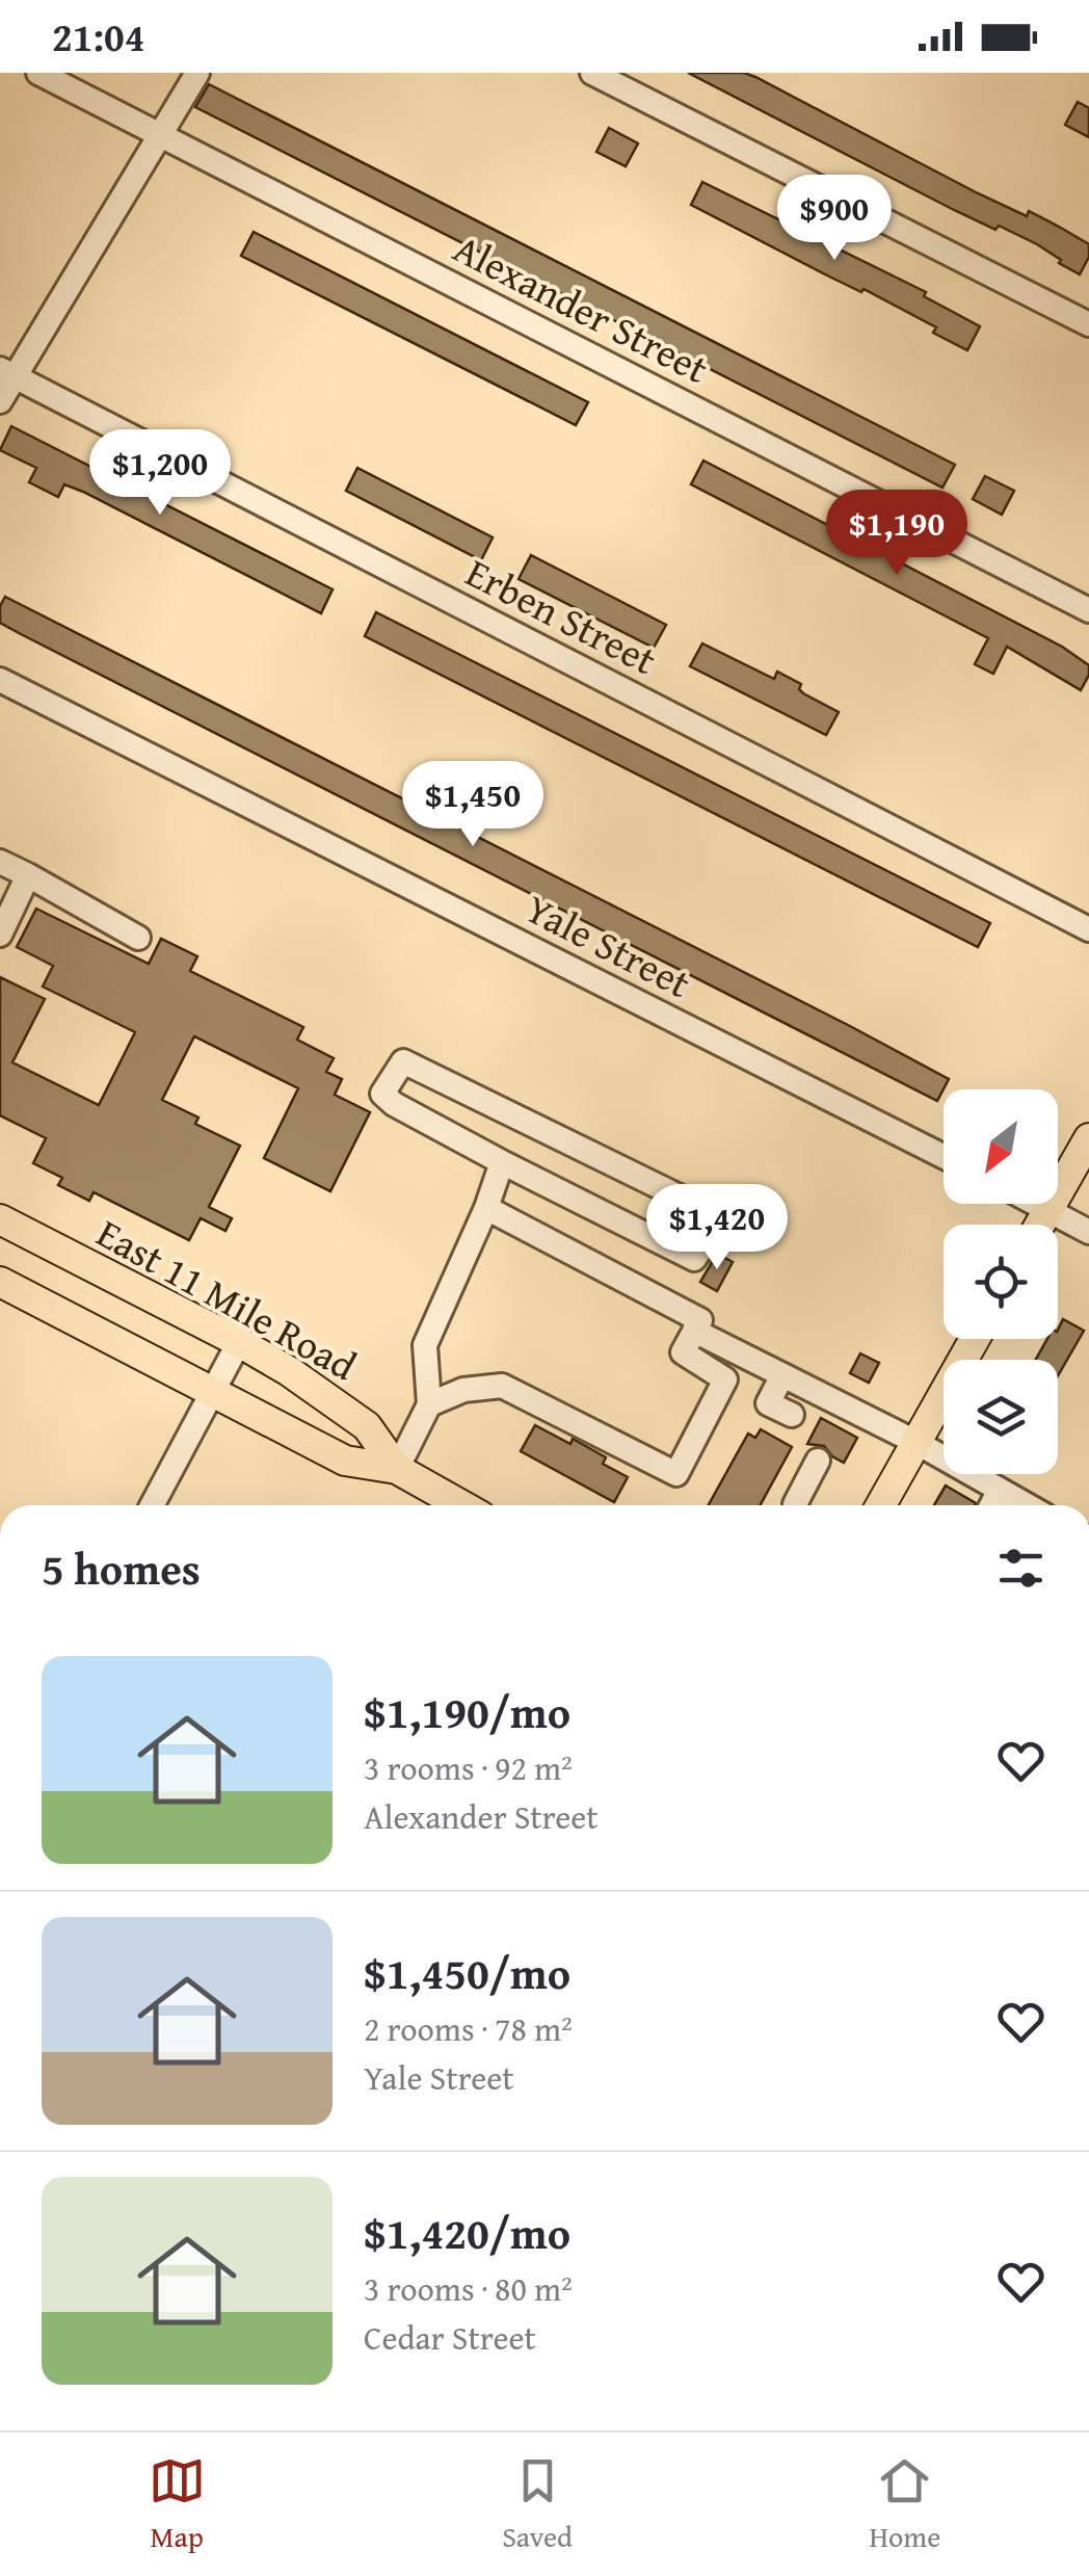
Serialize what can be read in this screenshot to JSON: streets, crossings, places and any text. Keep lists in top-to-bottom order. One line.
{"streets":{"main road":["East 11 Mile Road"],"street":["Alexander Street","Erben Street","Yale Street"]},"north":"bottom left","page":{"status":"21:04","price":["$900","$1,200","$1,190","$1,450","$1,420"],"heading":"5 homes","list":[{"name":"$1,190/mo","note":"3 rooms · 92 m² · Alexander Street"},{"name":"$1,450/mo","note":"2 rooms · 78 m² · Yale Street"},{"name":"$1,420/mo","note":"3 rooms · 80 m² · Cedar Street"}],"tabs":["Map","Saved","Home"]}}
